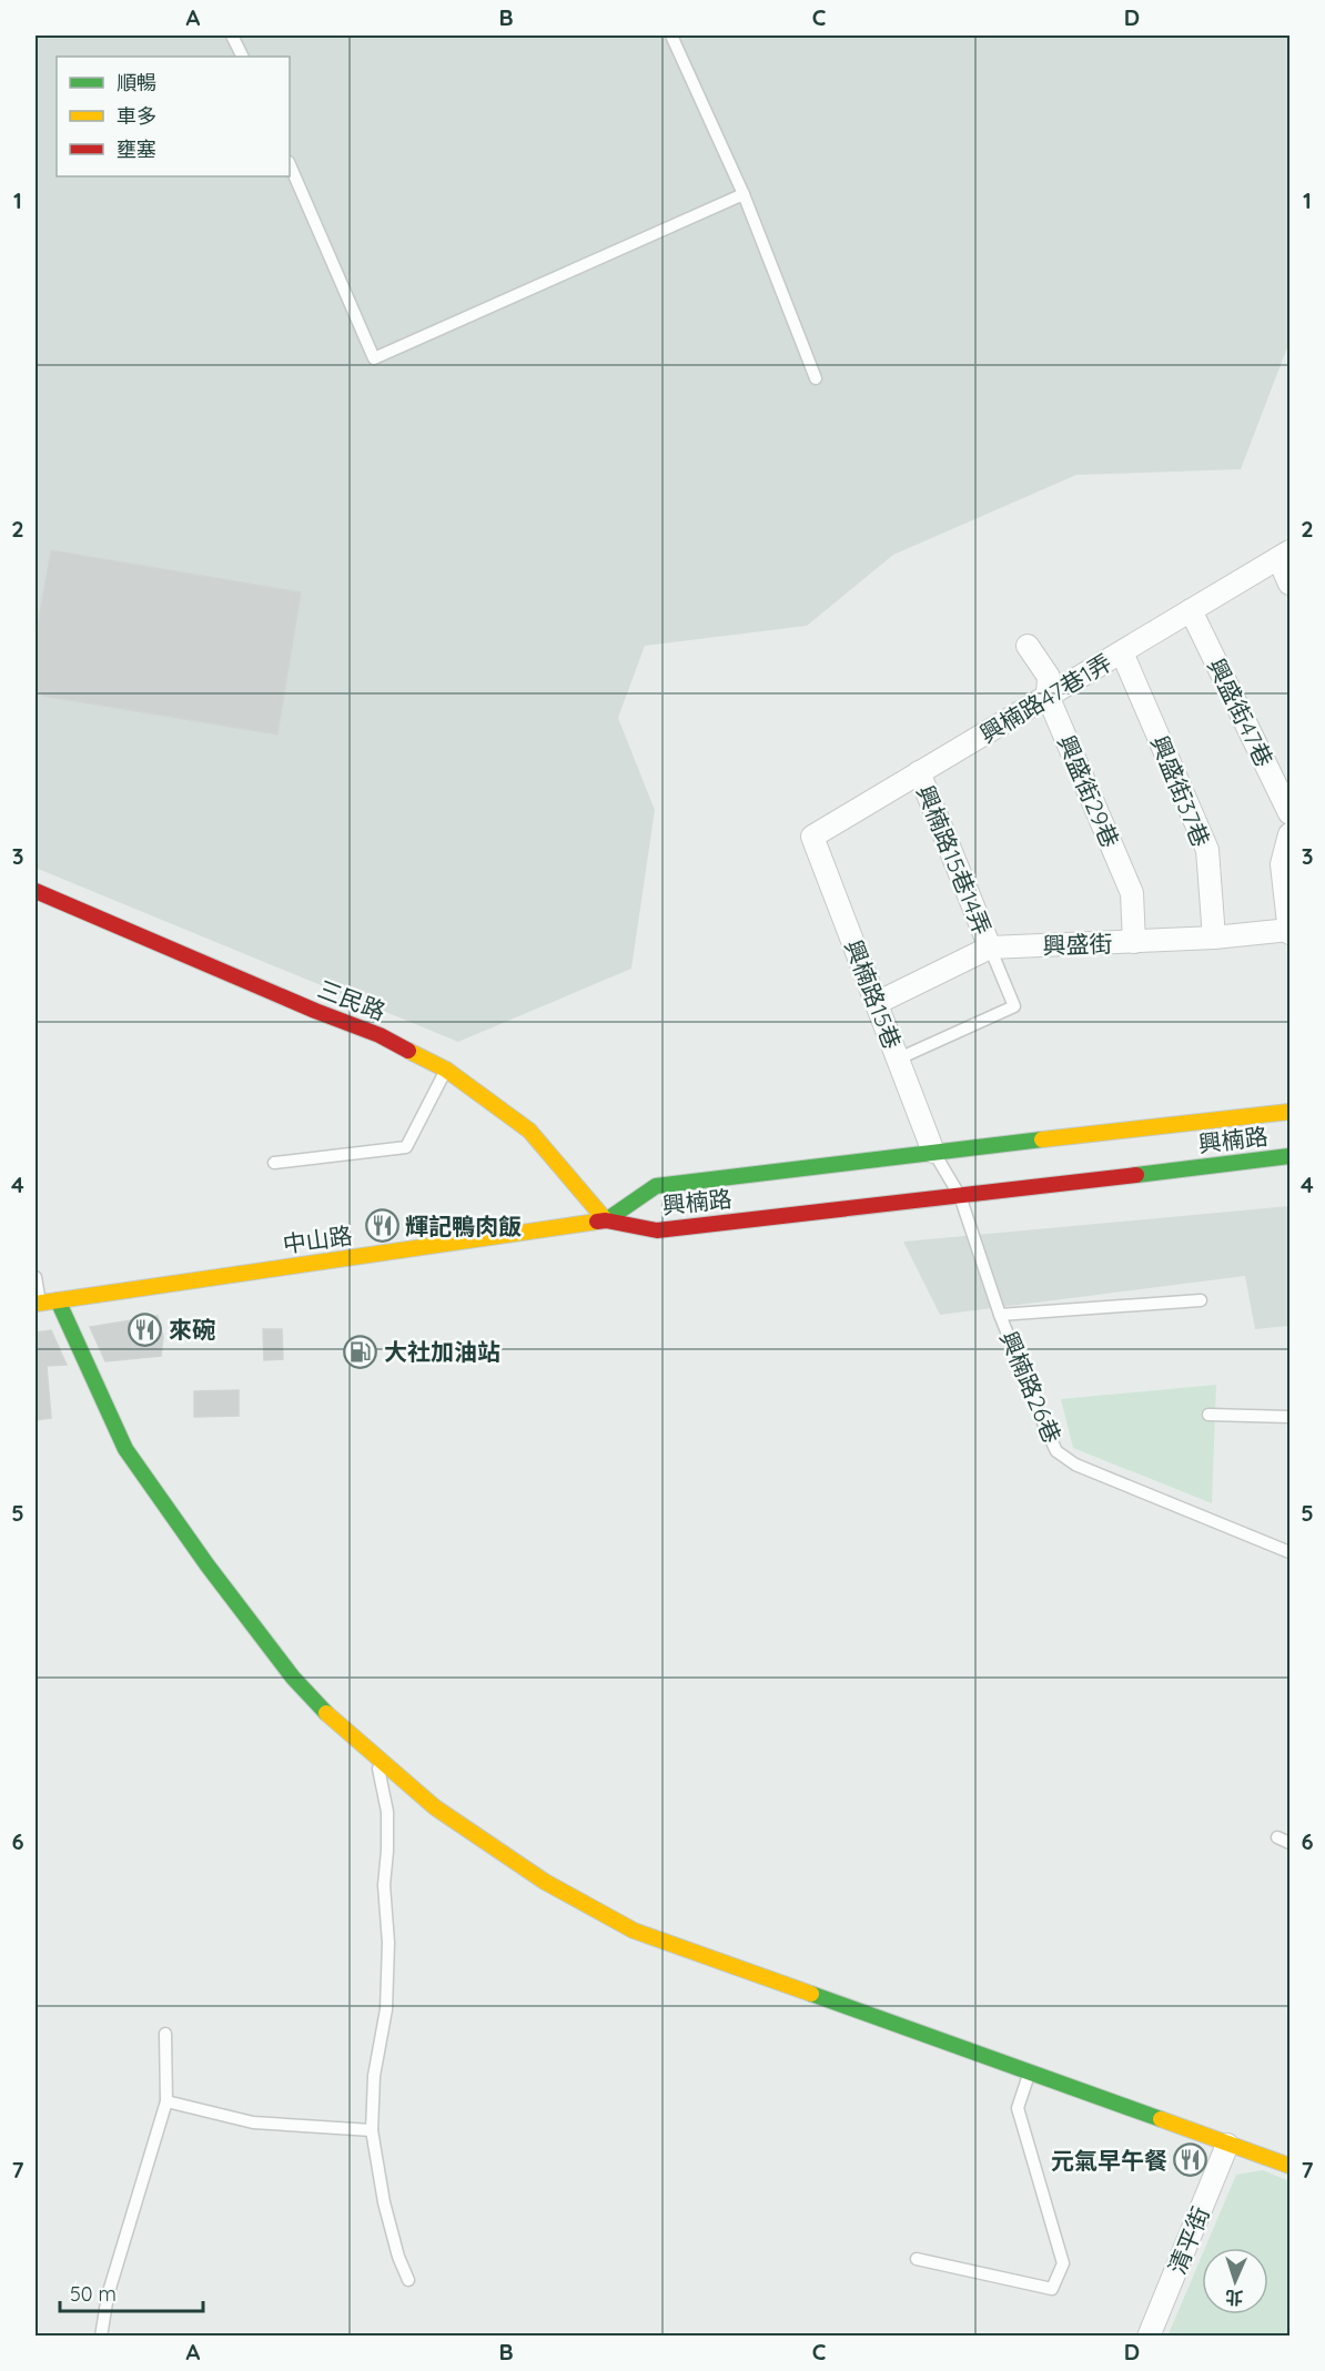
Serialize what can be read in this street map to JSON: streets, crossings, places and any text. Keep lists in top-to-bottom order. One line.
{"streets":{"street":["興楠路47巷1弄","興盛街47巷","興盛街29巷","興盛街37巷","興楠路15巷14弄","興盛街","興楠路15巷","三民路","興楠路","中山路","清平街"],"lane":["興楠路26巷"]},"crossings":[["興楠路47巷1弄","興盛街47巷"],["興楠路47巷1弄","興盛街29巷"],["興楠路47巷1弄","興盛街37巷"],["興楠路47巷1弄","興楠路15巷14弄"],["興楠路47巷1弄","興楠路15巷"],["興盛街29巷","興盛街"],["興盛街37巷","興盛街"],["興楠路15巷14弄","興盛街"],["興盛街","興楠路15巷"],["興楠路15巷","興楠路"],["興楠路15巷","興楠路26巷"],["三民路","興楠路"],["三民路","中山路"],["興楠路","中山路"],["興楠路","興楠路26巷"]],"places":{"restaurant":["輝記鴨肉飯","來碗","元氣早午餐"],"fuel station":["大社加油站"]},"legend":["順暢","車多","壅塞"],"scale_bar":"50 m","north":"bottom","grid":{"columns":["A","B","C","D"],"rows":["1","2","3","4","5","6","7"]}}
